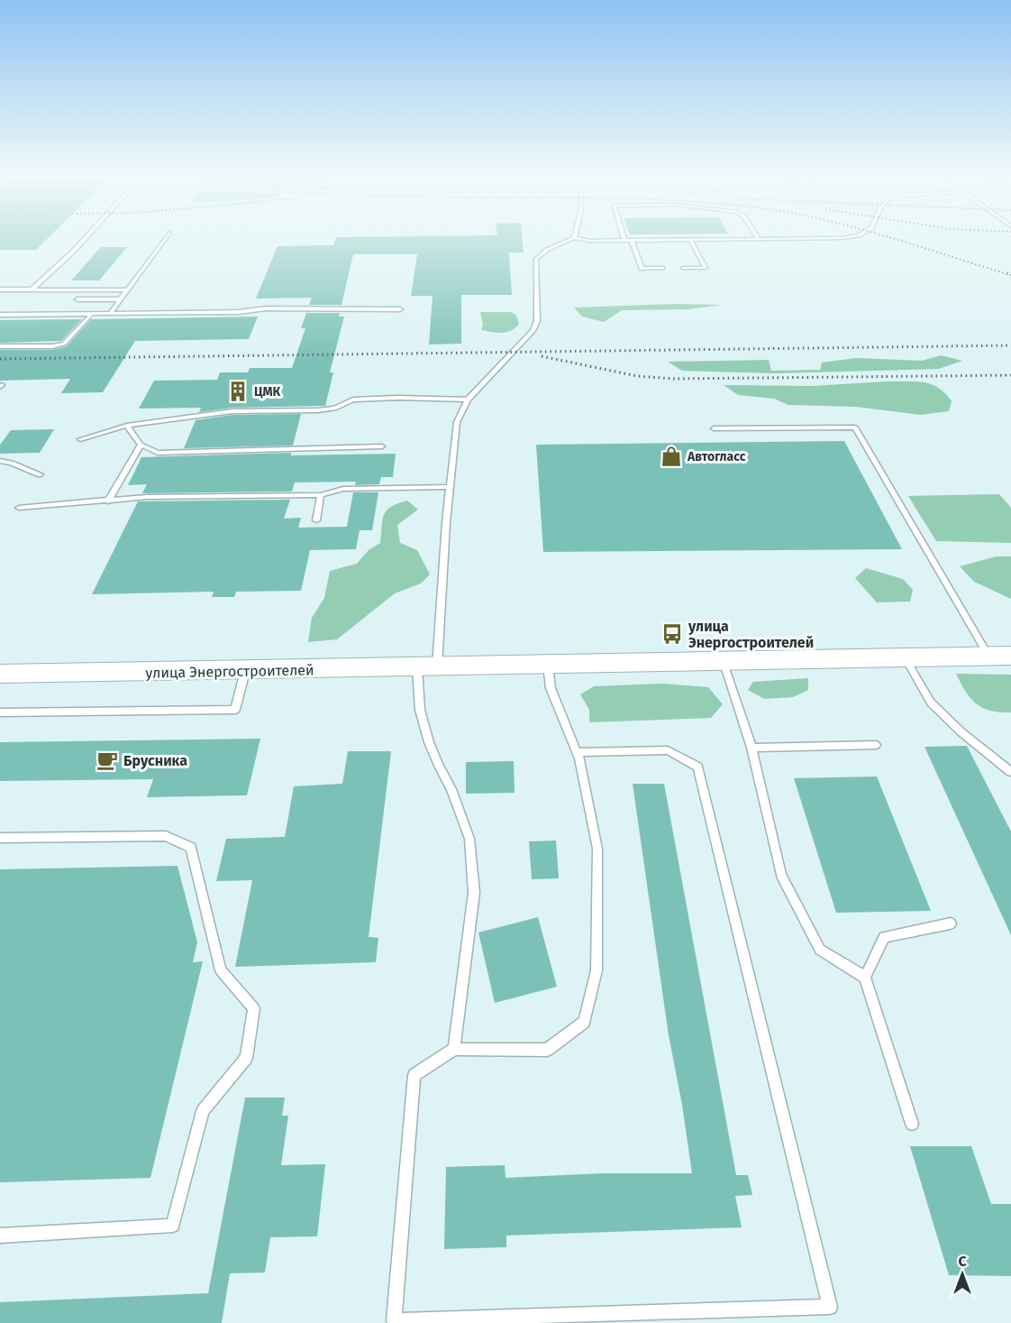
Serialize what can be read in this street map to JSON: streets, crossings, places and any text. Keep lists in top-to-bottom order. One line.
{"streets":{"main road":["улица Энергостроителей"]},"places":{"building":["ЦМК"],"shop":["Автогласс"],"bus stop":["улица Энергостроителей"],"cafe":["Брусника"]},"north":"top"}
